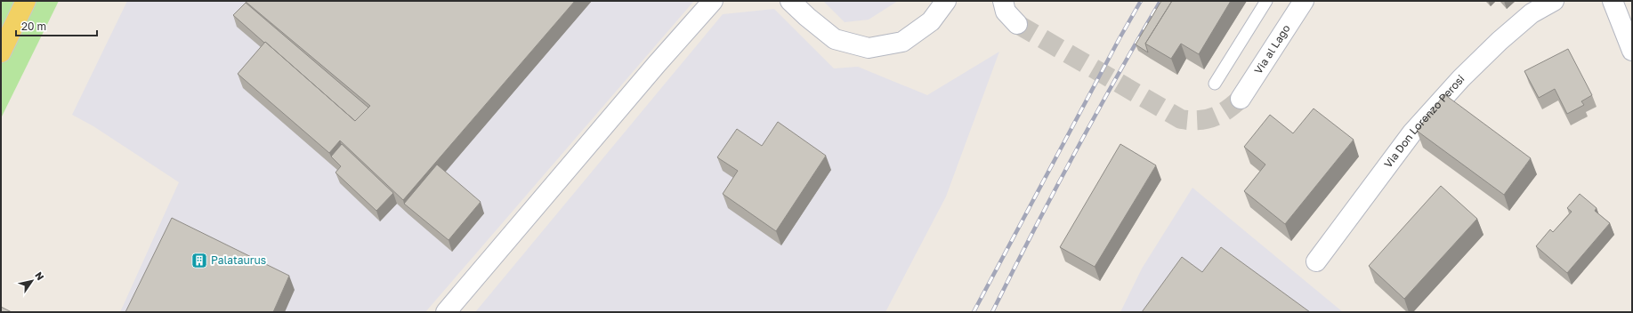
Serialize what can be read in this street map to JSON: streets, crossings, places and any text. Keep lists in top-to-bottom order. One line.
{"streets":{"street":["Via al Lago","Via Don Lorenzo Perosi"]},"places":{"building":["Palataurus"]},"scale_bar":"20 m","north":"top right"}
